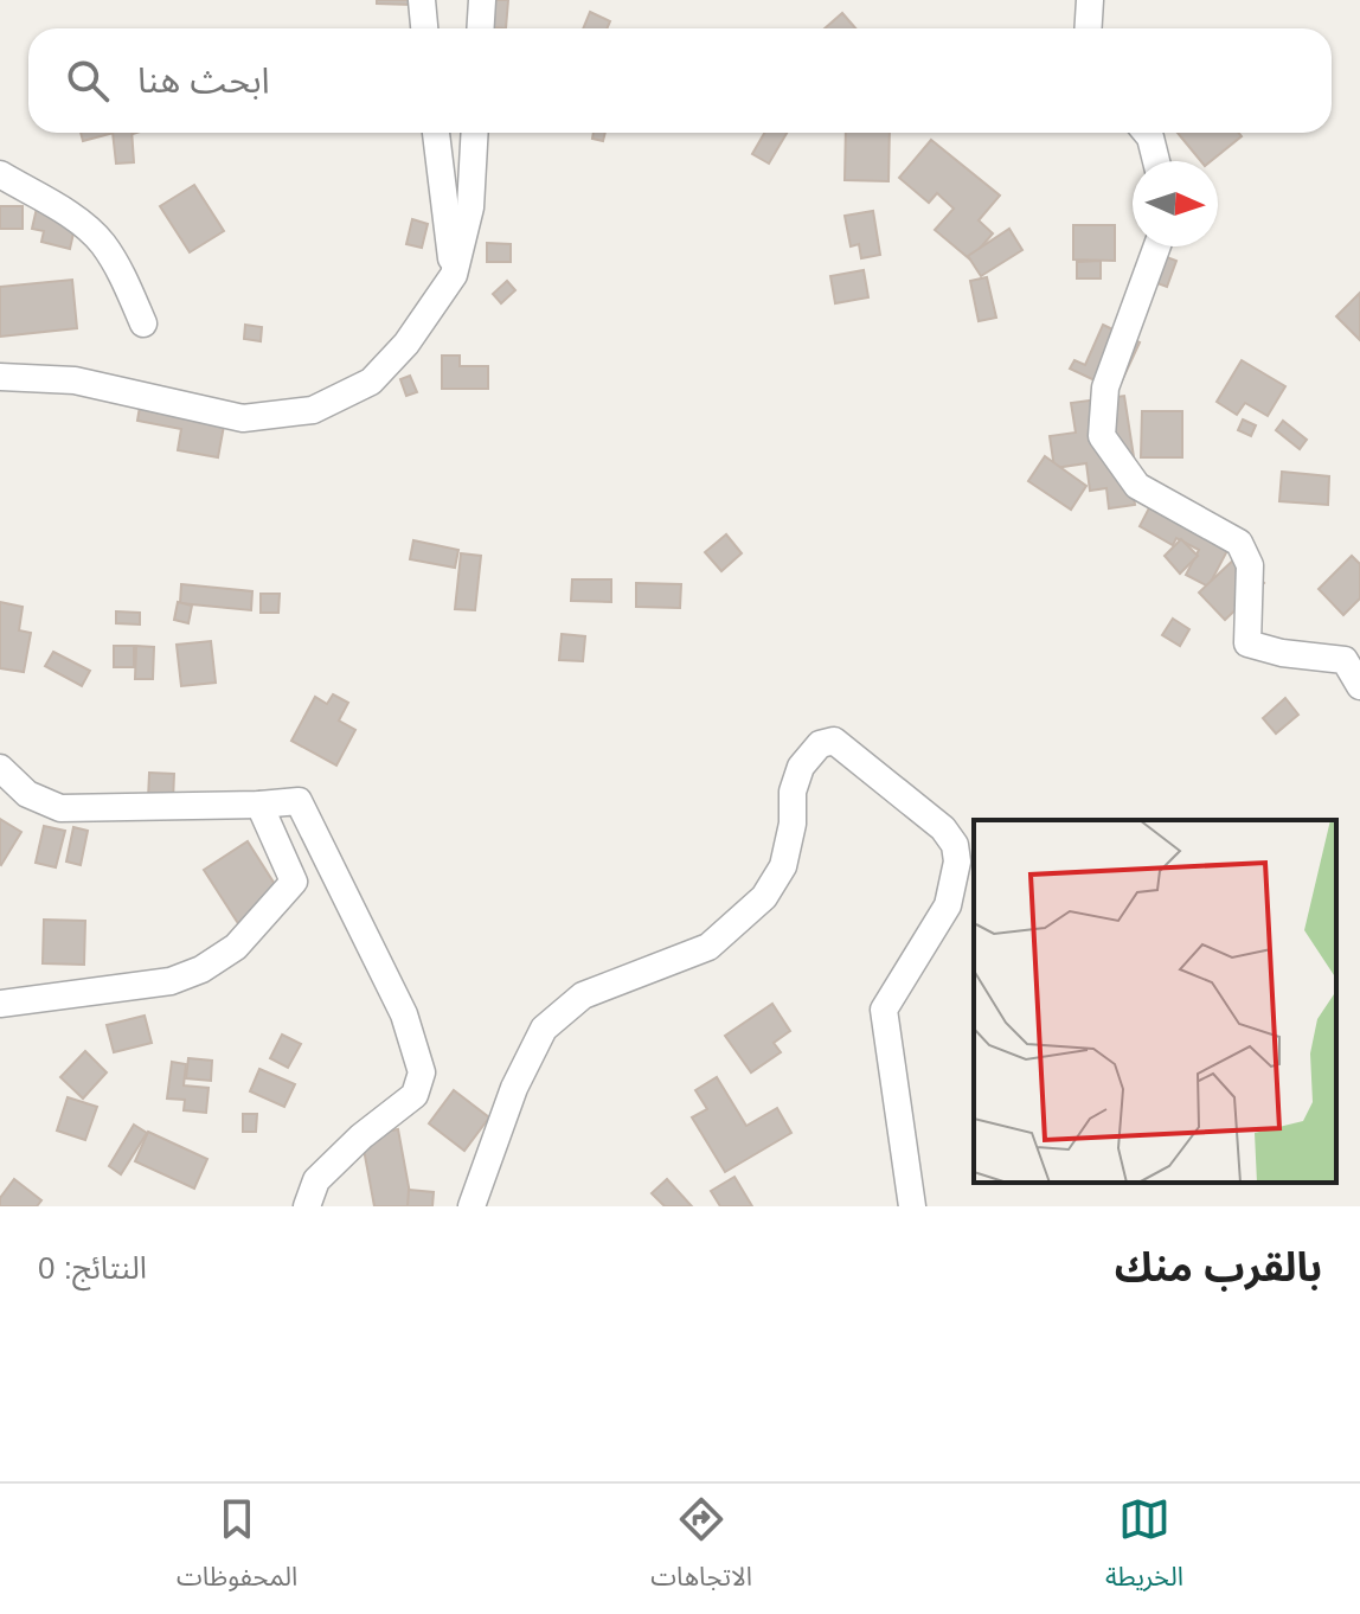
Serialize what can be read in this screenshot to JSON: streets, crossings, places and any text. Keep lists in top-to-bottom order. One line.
{"north":"right","page":{"search":"ابحث هنا","heading":["بالقرب منك","النتائج: 0"],"nav":["الخريطة","الاتجاهات","المحفوظات"]}}
